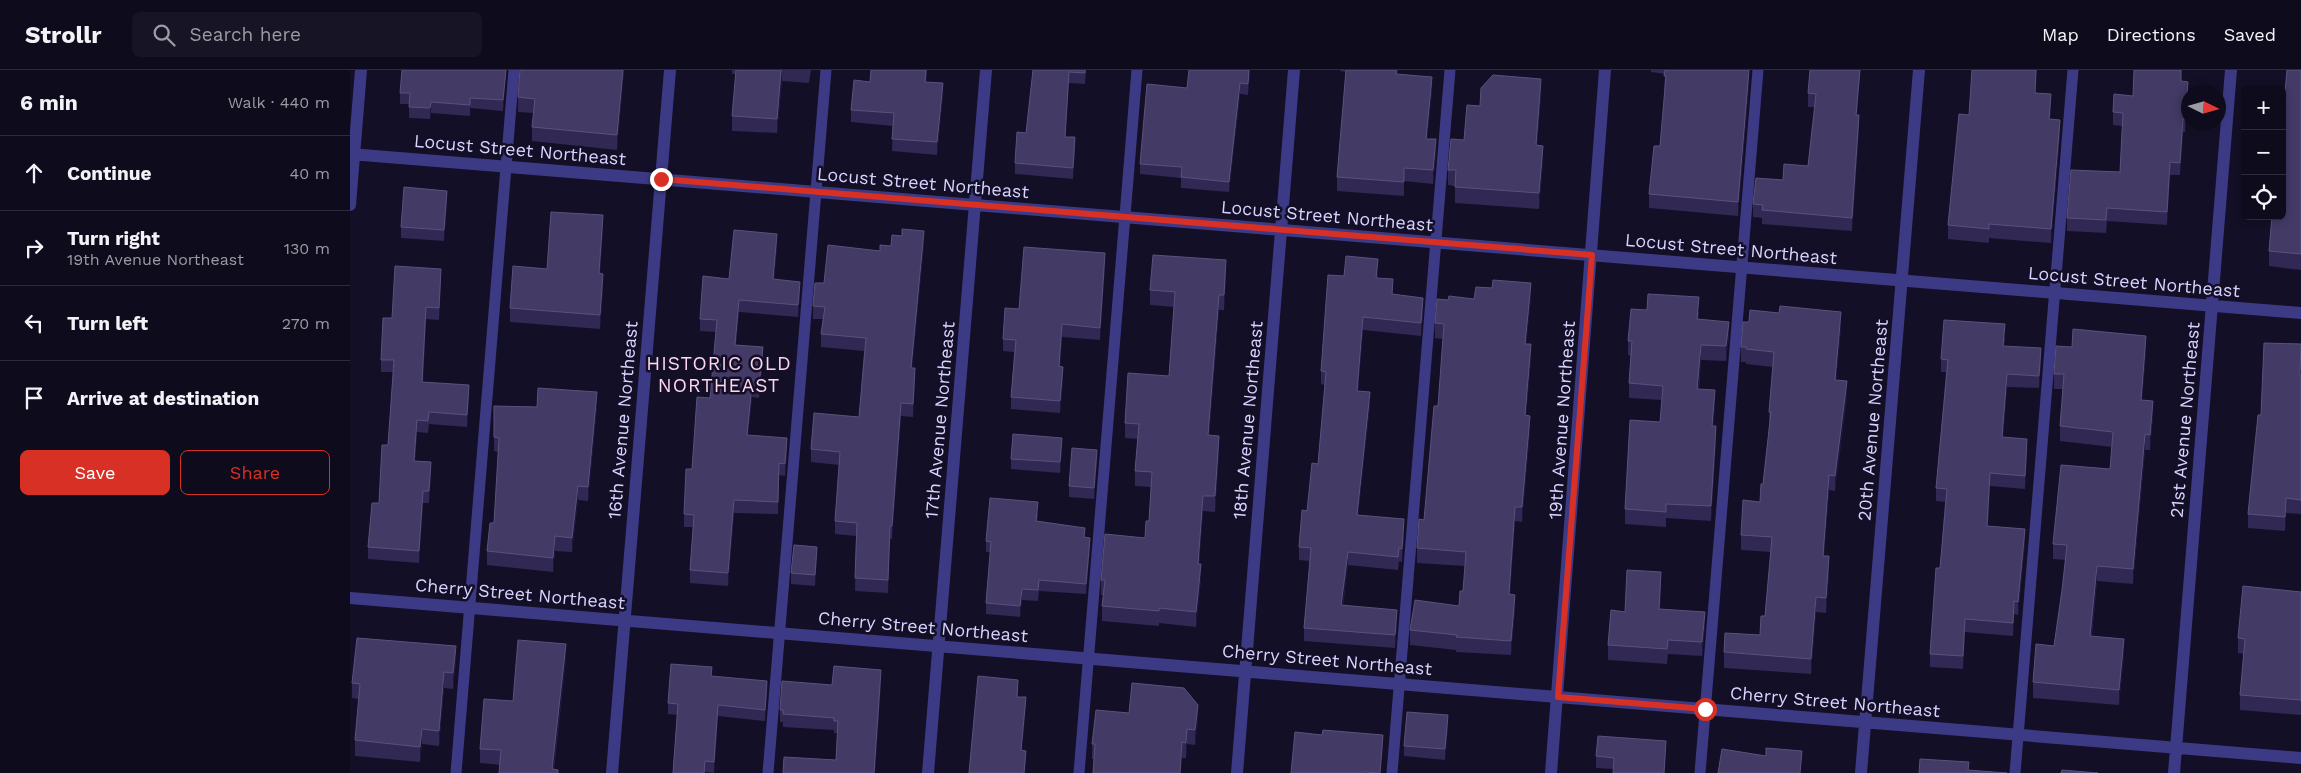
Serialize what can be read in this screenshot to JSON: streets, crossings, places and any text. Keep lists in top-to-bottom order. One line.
{"streets":{"street":["Locust Street Northeast","16th Avenue Northeast","17th Avenue Northeast","18th Avenue Northeast","19th Avenue Northeast","20th Avenue Northeast","21st Avenue Northeast","Cherry Street Northeast"]},"crossings":[["Locust Street Northeast","16th Avenue Northeast"],["Locust Street Northeast","17th Avenue Northeast"],["Locust Street Northeast","18th Avenue Northeast"],["Locust Street Northeast","19th Avenue Northeast"],["Locust Street Northeast","20th Avenue Northeast"],["Locust Street Northeast","21st Avenue Northeast"],["16th Avenue Northeast","Cherry Street Northeast"],["17th Avenue Northeast","Cherry Street Northeast"],["18th Avenue Northeast","Cherry Street Northeast"],["19th Avenue Northeast","Cherry Street Northeast"],["20th Avenue Northeast","Cherry Street Northeast"],["21st Avenue Northeast","Cherry Street Northeast"]],"districts":["HISTORIC OLD NORTHEAST"],"north":"right","page":{"header":"Strollr","search":"Search here","nav":["Map","Directions","Saved"],"heading":["6 min","Walk · 440 m"],"map_buttons":["+","−"],"list":[["Continue","40 m"],["Turn right","19th Avenue Northeast","130 m"],["Turn left","270 m"],"Arrive at destination"],"buttons":["Save","Share"]}}
